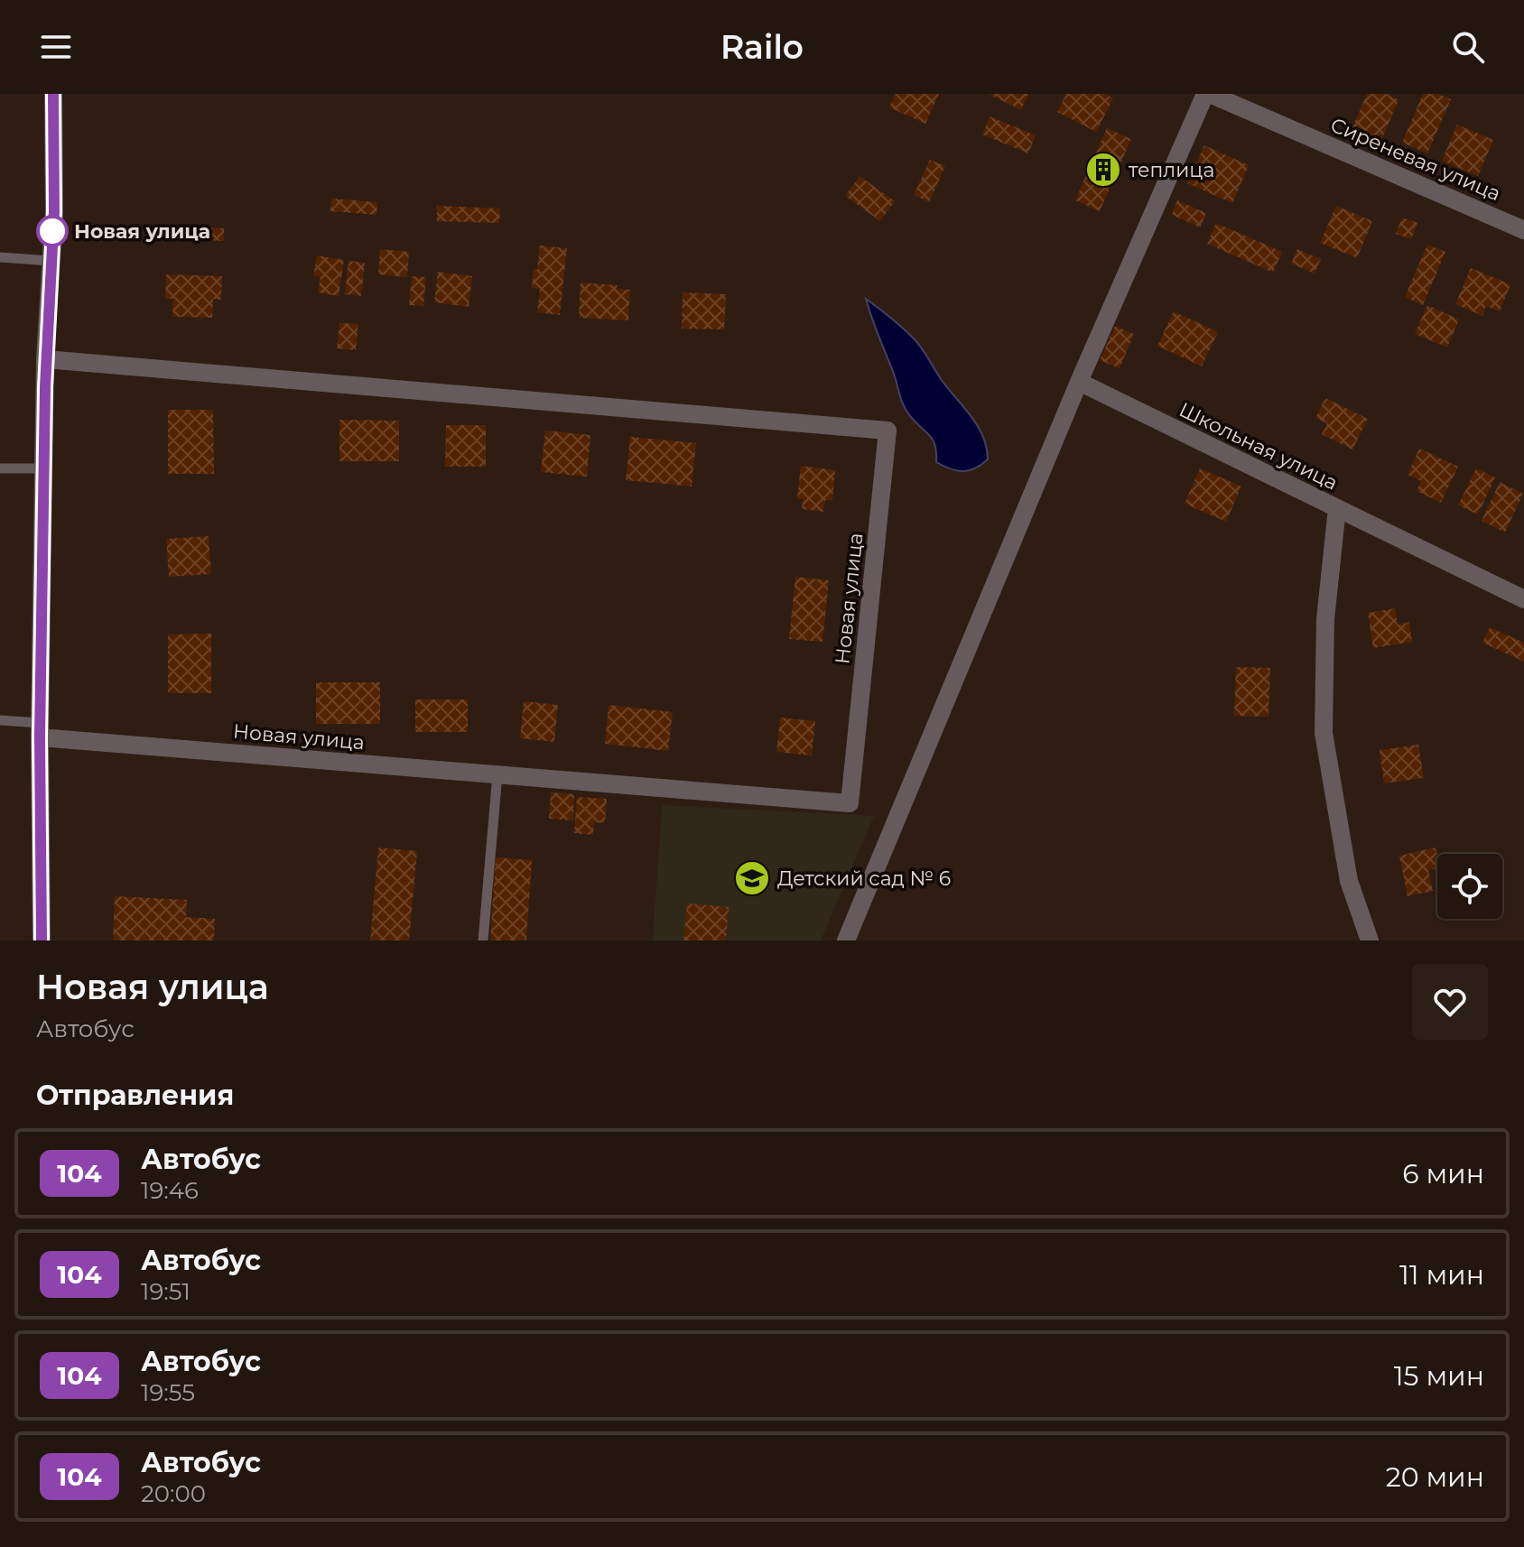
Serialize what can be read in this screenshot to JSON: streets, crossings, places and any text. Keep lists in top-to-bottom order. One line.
{"streets":{"street":["Сиреневая улица","Школьная улица","Новая улица"]},"places":{"building":["теплица"],"other":["Новая улица"],"school or university":["Детский сад № 6"]},"lines":["bus line 104"],"page":{"header":"Railo","heading":[["Новая улица","Автобус"],"Отправления"],"list":[{"mark":"104","name":"Автобус","note":"19:46","value":"6 мин"},{"mark":"104","name":"Автобус","note":"19:51","value":"11 мин"},{"mark":"104","name":"Автобус","note":"19:55","value":"15 мин"},{"mark":"104","name":"Автобус","note":"20:00","value":"20 мин"}]}}
